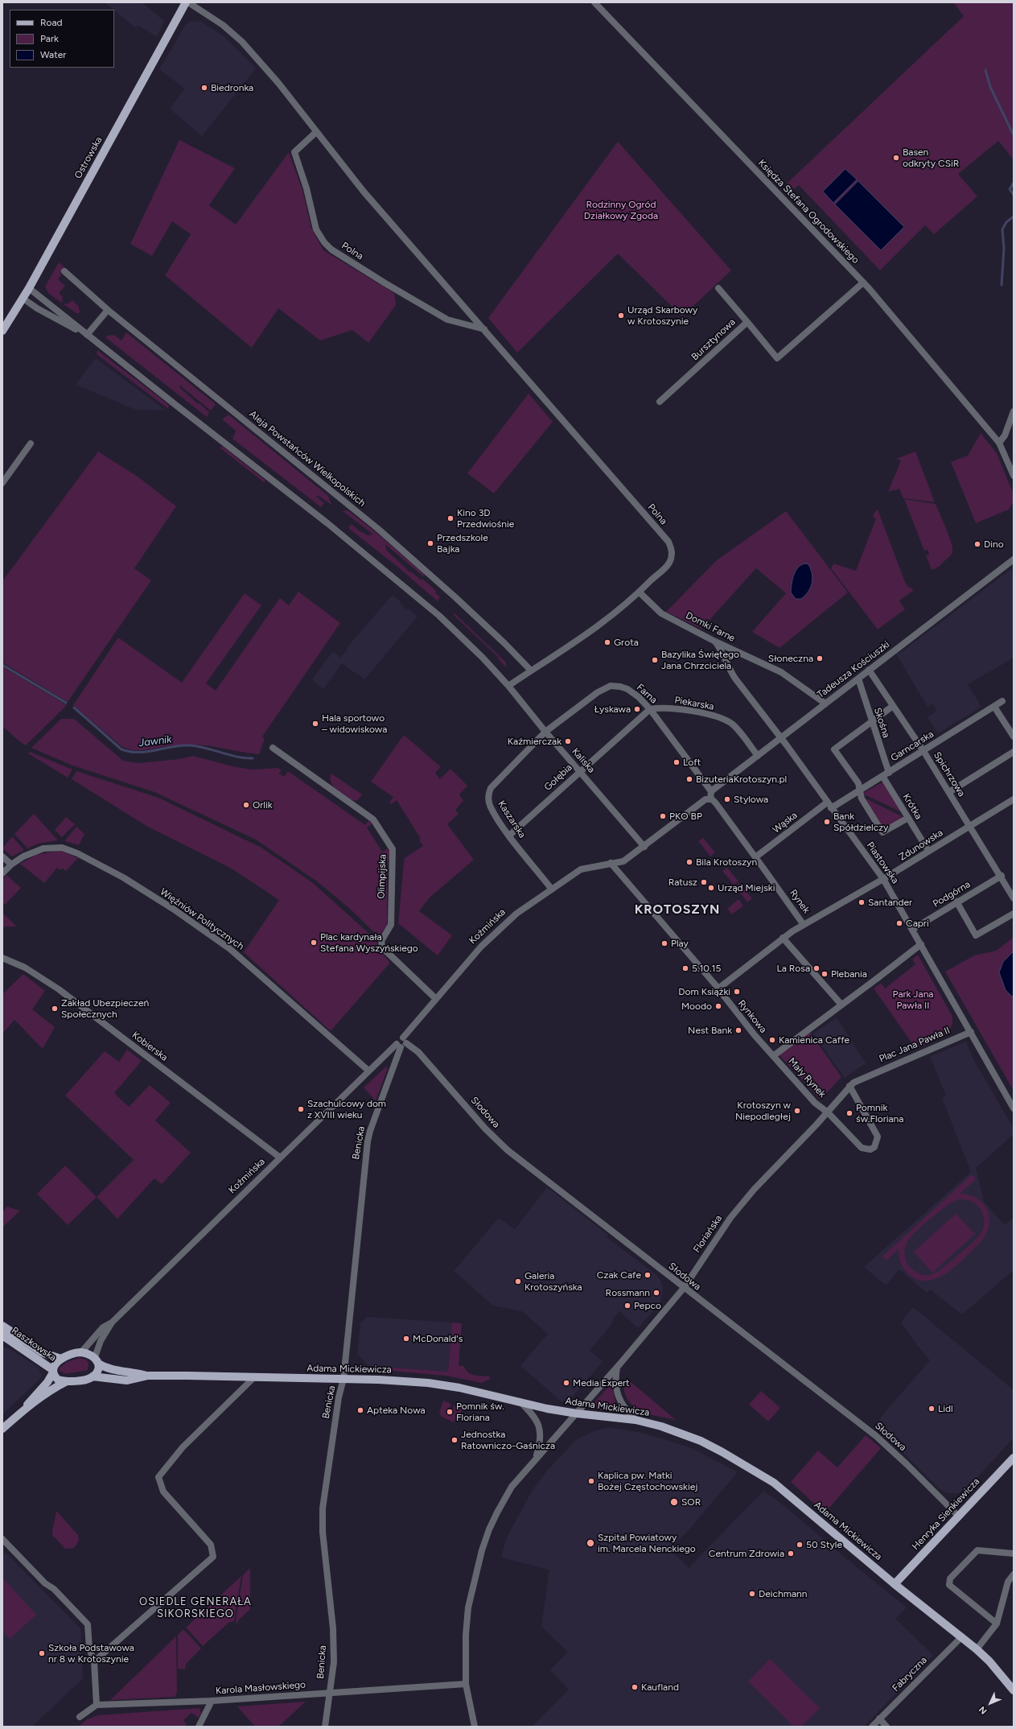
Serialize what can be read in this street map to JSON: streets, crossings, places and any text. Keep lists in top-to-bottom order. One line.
{"streets":{"main road":["Ostrowska","Raszkowska","Adama Mickiewicza","Henryka Sienkiewicza"],"street":["Księdza Stefana Ogrodowskiego","Polna","Bursztynowa","Aleja Powstańców Wielkopolskich","Domki Farne","Tadeusza Kościuszki","Farna","Piekarska","Skośna","Garncarska","Kaliska","Spichrzowa","Gołębia","Krótka","Kaszarska","Wąska","Zdunowska","Piastowska","Olimpijska","Podgórna","Rynek","Więźniów Politycznych","Koźmińska","Rynkowa","Plac Jana Pawła II","Kobierska","Mały Rynek","Słodowa","Benicka","Floriańska","Fabryczna","Karola Masłowskiego"]},"crossings":[["Księdza Stefana Ogrodowskiego","Bursztynowa"],["Polna","Aleja Powstańców Wielkopolskich"],["Polna","Domki Farne"],["Polna","Kaliska"],["Domki Farne","Tadeusza Kościuszki"],["Domki Farne","Piastowska"],["Tadeusza Kościuszki","Farna"],["Tadeusza Kościuszki","Piekarska"],["Tadeusza Kościuszki","Skośna"],["Tadeusza Kościuszki","Spichrzowa"],["Tadeusza Kościuszki","Piastowska"],["Farna","Piekarska"],["Farna","Kaliska"],["Farna","Gołębia"],["Farna","Kaszarska"],["Piekarska","Gołębia"],["Skośna","Garncarska"],["Skośna","Krótka"],["Garncarska","Spichrzowa"],["Garncarska","Krótka"],["Garncarska","Piastowska"],["Kaliska","Gołębia"],["Kaliska","Kaszarska"],["Spichrzowa","Zdunowska"],["Spichrzowa","Podgórna"],["Gołębia","Kaszarska"],["Kaszarska","Koźmińska"],["Wąska","Piastowska"],["Wąska","Rynek"],["Zdunowska","Piastowska"],["Zdunowska","Rynek"],["Piastowska","Podgórna"],["Piastowska","Plac Jana Pawła II"],["Olimpijska","Koźmińska"],["Rynek","Rynkowa"],["Więźniów Politycznych","Koźmińska"],["Koźmińska","Kobierska"],["Koźmińska","Słodowa"],["Koźmińska","Benicka"],["Koźmińska","Raszkowska"],["Koźmińska","Adama Mickiewicza"],["Rynkowa","Mały Rynek"],["Plac Jana Pawła II","Mały Rynek"],["Mały Rynek","Floriańska"],["Słodowa","Floriańska"],["Słodowa","Henryka Sienkiewicza"],["Benicka","Adama Mickiewicza"],["Benicka","Karola Masłowskiego"],["Floriańska","Adama Mickiewicza"],["Floriańska","Karola Masłowskiego"],["Raszkowska","Adama Mickiewicza"],["Adama Mickiewicza","Henryka Sienkiewicza"],["Adama Mickiewicza","Fabryczna"]],"districts":["KROTOSZYN","OSIEDLE GENERAŁA SIKORSKIEGO"],"water":["Jawnik"],"parks":["Rodzinny Ogród Działkowy Zgoda","Park Jana Pawła II"],"places":["Biedronka","Basen odkryty CSiR","Urząd Skarbowy w Krotoszynie","Kino 3D Przedwiośnie","Przedszkole Bajka","Dino","Grota","Słoneczna","Bazylika Świętego Jana Chrzciciela","Łyskawa","Hala sportowo – widowiskowa","Kaźmierczak","Loft","BizuteriaKrotoszyn.pl","Stylowa","Orlik","PKO BP","Bank Spółdzielczy","Bila Krotoszyn","Ratusz","Urząd Miejski","Santander","Capri","Plac kardynała Stefana Wyszyńskiego","Play","5.10.15","La Rosa","Plebania","Dom Książki","Moodo","Zakład Ubezpieczeń Społecznych","Nest Bank","Kamienica Caffe","Szachulcowy dom z XVIII wieku","Krotoszyn w Niepodległej","Pomnik św.Floriana","Czak Cafe","Galeria Krotoszyńska","Rossmann","Pepco","McDonald's","Media Expert","Lidl","Apteka Nowa","Pomnik św. Floriana","Jednostka Ratowniczo-Gaśnicza","Kaplica pw. Matki Bożej Częstochowskiej","SOR","Szpital Powiatowy im. Marcela Nenckiego","50 Style","Centrum Zdrowia","Deichmann","Szkoła Podstawowa nr 8 w Krotoszynie","Kaufland"],"legend":["Road","Park","Water"],"north":"bottom left"}
